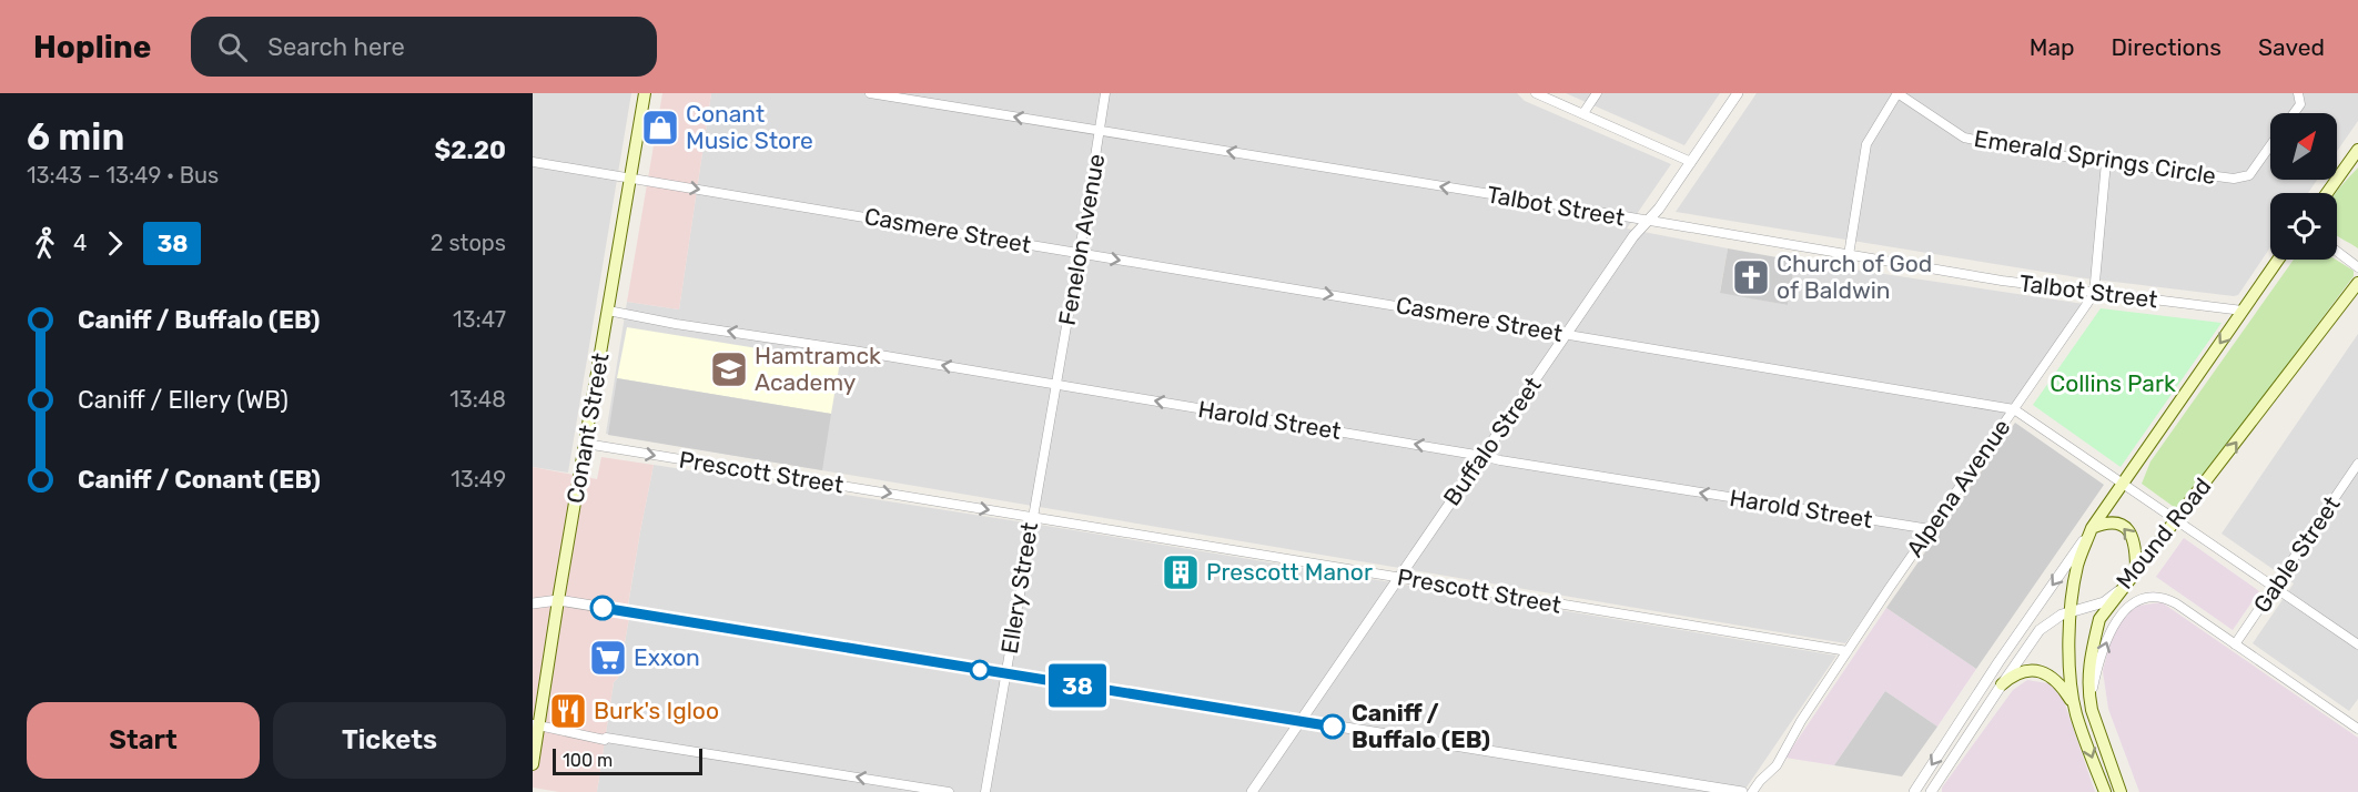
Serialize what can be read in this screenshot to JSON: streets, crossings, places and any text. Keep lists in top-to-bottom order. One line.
{"streets":{"main road":["Conant Street","Mound Road"],"street":["Emerald Springs Circle","Talbot Street","Casmere Street","Fenelon Avenue","Harold Street","Buffalo Street","Prescott Street","Alpena Avenue","Gable Street","Ellery Street"]},"crossings":[["Emerald Springs Circle","Alpena Avenue"],["Talbot Street","Fenelon Avenue"],["Talbot Street","Buffalo Street"],["Talbot Street","Alpena Avenue"],["Casmere Street","Fenelon Avenue"],["Casmere Street","Conant Street"],["Casmere Street","Buffalo Street"],["Casmere Street","Alpena Avenue"],["Casmere Street","Mound Road"],["Casmere Street","Gable Street"],["Fenelon Avenue","Harold Street"],["Fenelon Avenue","Ellery Street"],["Harold Street","Conant Street"],["Harold Street","Buffalo Street"],["Harold Street","Alpena Avenue"],["Harold Street","Ellery Street"],["Conant Street","Prescott Street"],["Buffalo Street","Prescott Street"],["Prescott Street","Alpena Avenue"],["Prescott Street","Ellery Street"]],"one_way":["Talbot Street","Casmere Street","Harold Street","Prescott Street"],"parks":["Collins Park"],"places":{"shop":["Conant Music Store"],"church":["Church of God of Baldwin"],"school or university":["Hamtramck Academy"],"building":["Prescott Manor"],"supermarket":["Exxon"],"restaurant":["Burk's Igloo"],"other":["Caniff / Buffalo (EB)"]},"lines":["bus line 38"],"scale_bar":"100 m","north":"top right","page":{"header":"Hopline","search":"Search here","nav":["Map","Directions","Saved"],"heading":["6 min","13:43 – 13:49 · Bus","$2.20"],"on_map":"38","legs":["4","38","2 stops"],"list":[{"name":"Caniff / Buffalo (EB)","value":"13:47"},{"name":"Caniff / Ellery (WB)","value":"13:48"},{"name":"Caniff / Conant (EB)","value":"13:49"}],"buttons":["Start","Tickets"],"scale":"100 m"}}
